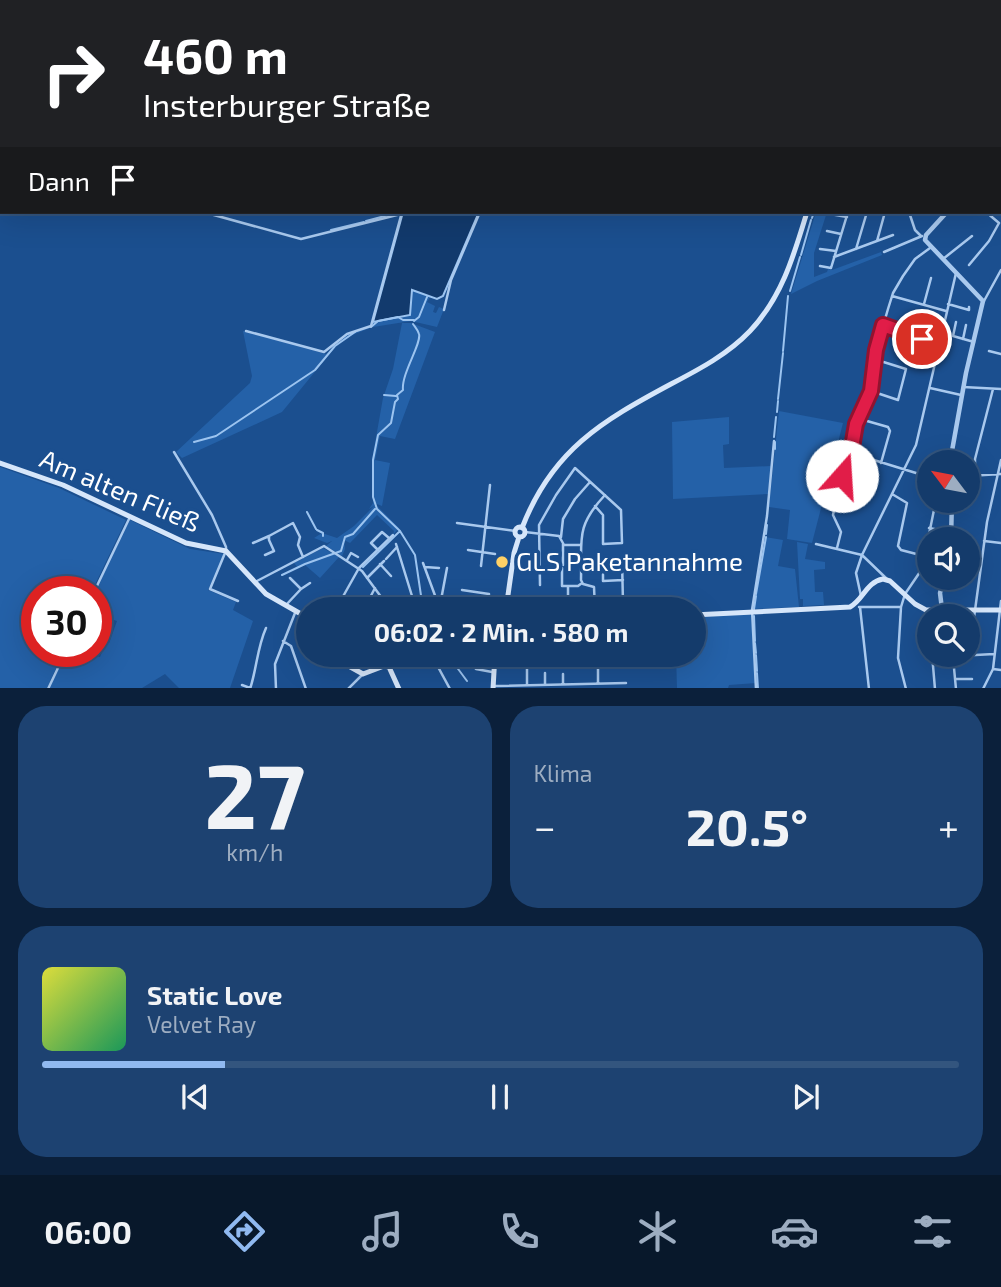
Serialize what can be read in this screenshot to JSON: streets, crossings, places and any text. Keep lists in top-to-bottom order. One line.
{"streets":{"main road":["Am alten Fließ"]},"places":["GLS Paketannahme"],"north":"top left","page":{"turn":["460 m","Insterburger Straße"],"then":"Dann","limit":"30","trip":"06:02 · 2 Min. · 580 m","tile":[["27","km/h"],"Klima"],"heat":["−","20.5°","+"],"song":["Static Love","Velvet Ray"],"tabs":"06:00"}}
